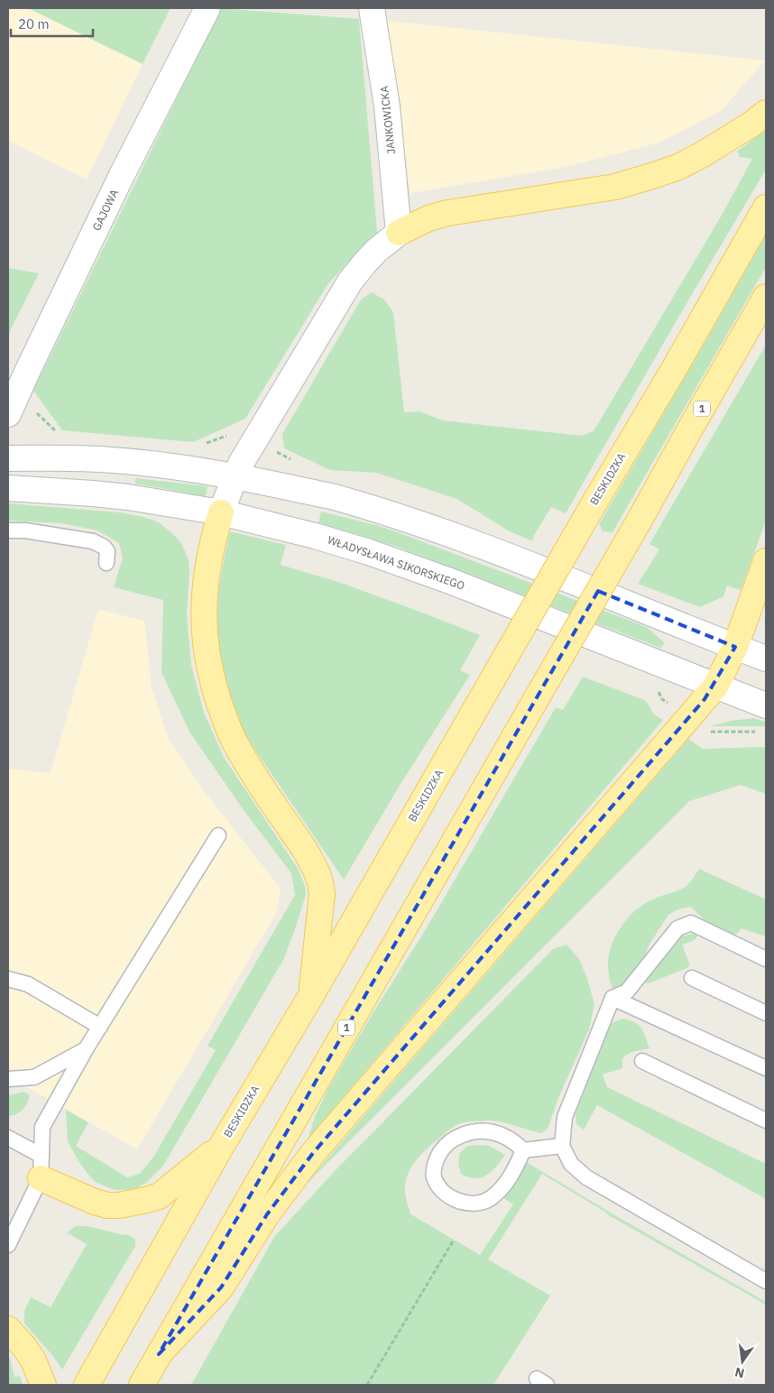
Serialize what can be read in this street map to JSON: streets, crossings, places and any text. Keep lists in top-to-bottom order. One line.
{"streets":{"main road":["1","BESKIDZKA"],"street":["JANKOWICKA","GAJOWA","WŁADYSŁAWA SIKORSKIEGO"]},"scale_bar":"20 m","north":"bottom"}
